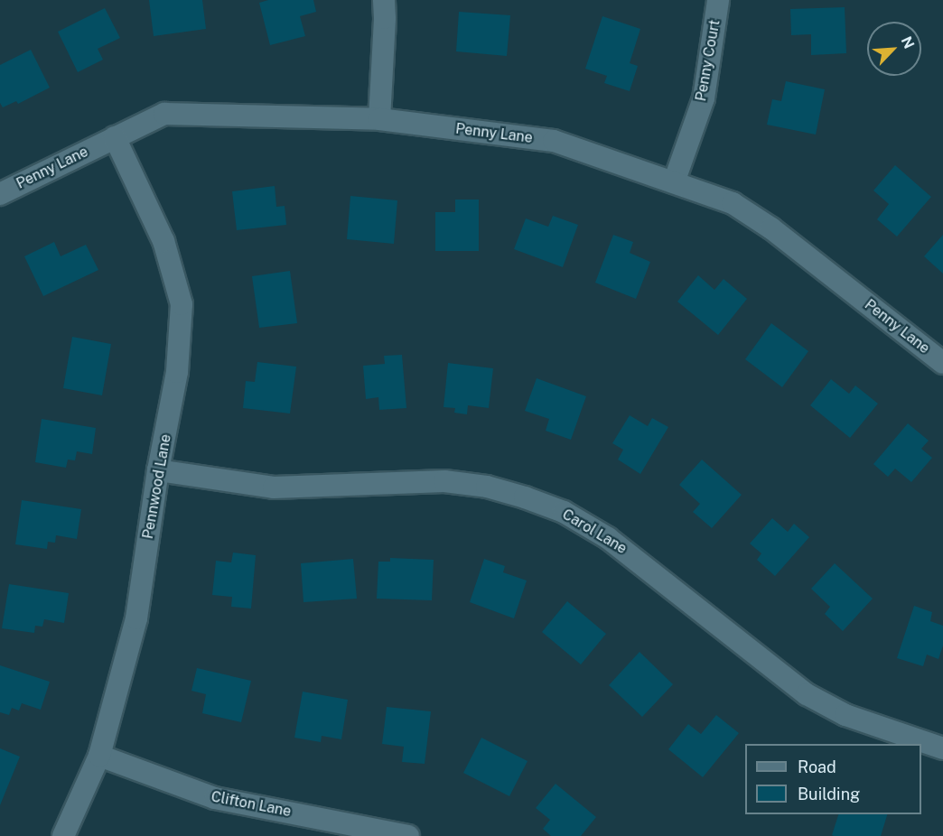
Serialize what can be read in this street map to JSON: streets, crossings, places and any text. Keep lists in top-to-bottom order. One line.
{"streets":{"street":["Penny Court","Penny Lane","Pennwood Lane","Carol Lane","Clifton Lane"]},"crossings":[["Penny Court","Penny Lane"],["Penny Lane","Pennwood Lane"],["Pennwood Lane","Carol Lane"],["Pennwood Lane","Clifton Lane"]],"legend":["Road","Building"],"north":"top right"}
